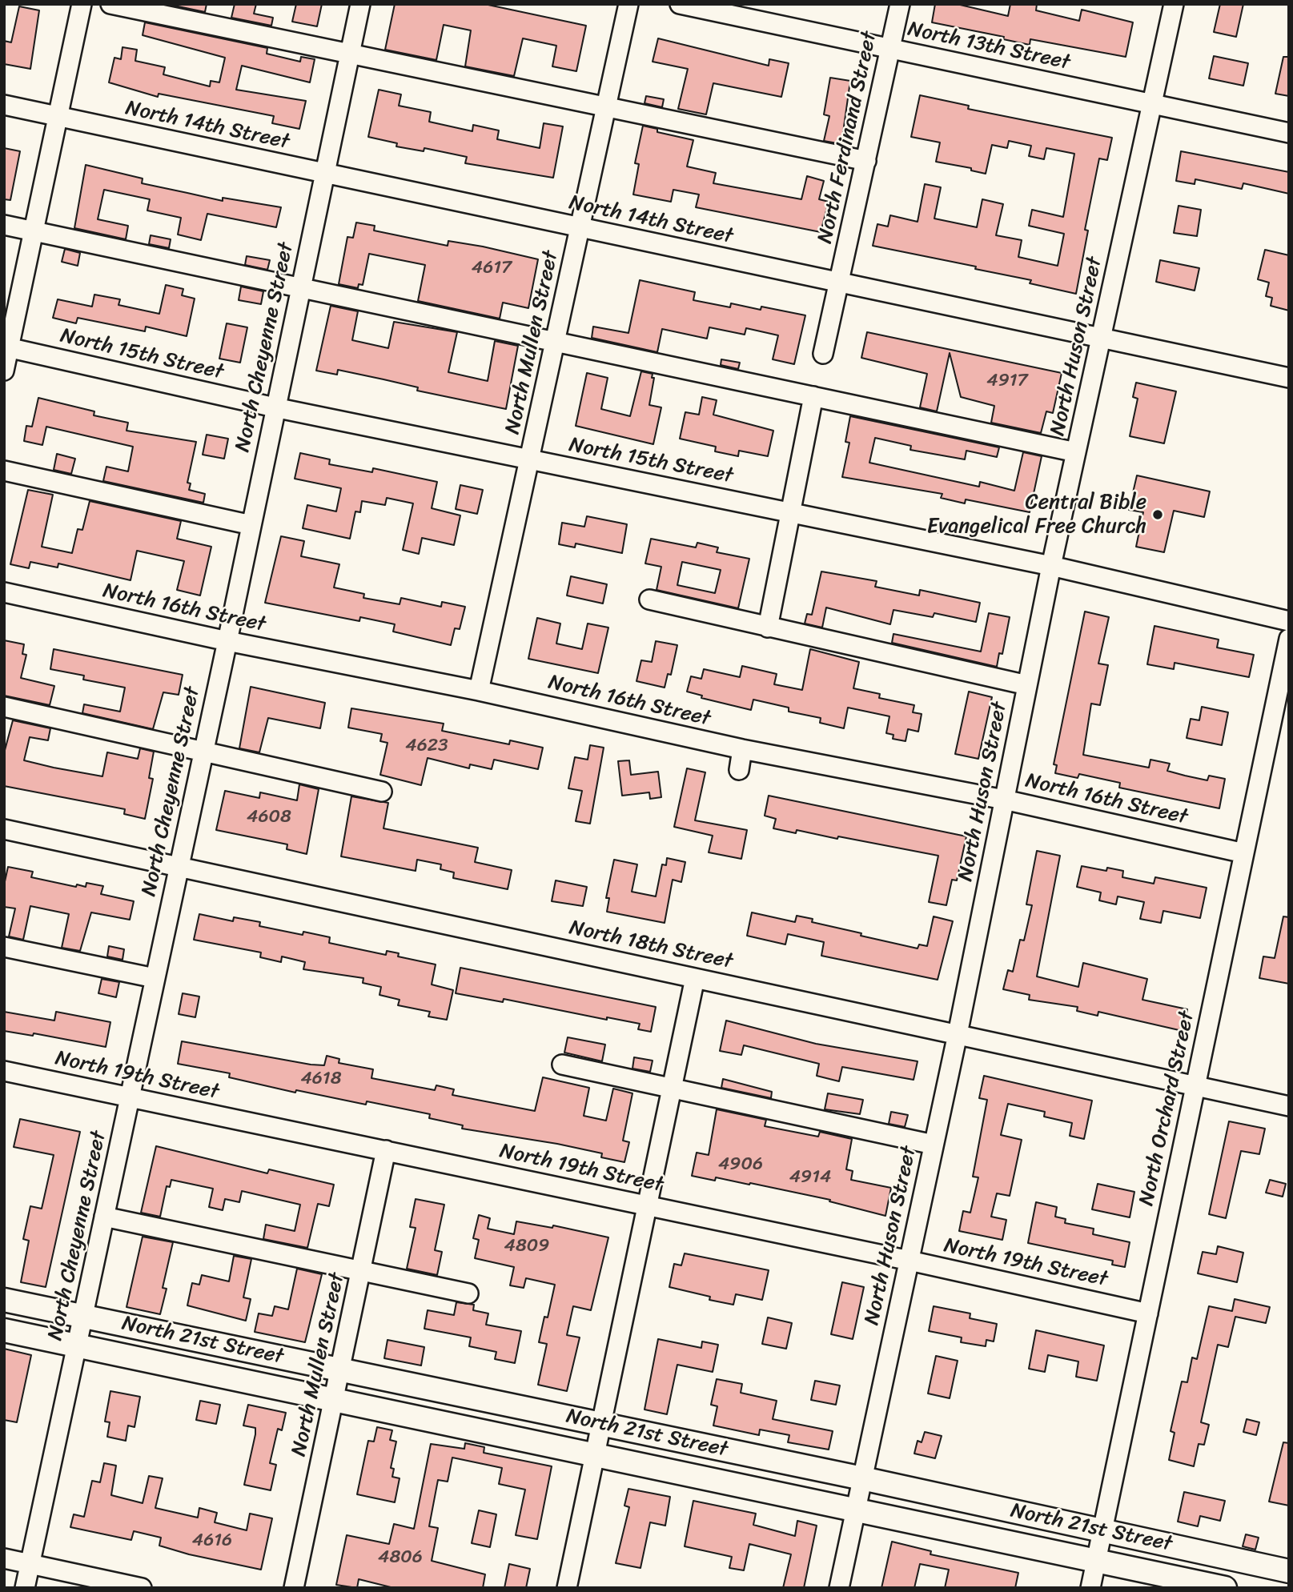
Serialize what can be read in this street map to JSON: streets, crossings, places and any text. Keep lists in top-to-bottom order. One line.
{"streets":{"main road":["North 21st Street"],"street":["North 13th Street","North 14th Street","North Ferdinand Street","North Mullen Street","North Huson Street","North Cheyenne Street","North 15th Street","North 16th Street","North 18th Street","North 19th Street","North Orchard Street"]},"crossings":[["North 13th Street","North Ferdinand Street"],["North 13th Street","North Huson Street"],["North 14th Street","North Ferdinand Street"],["North 14th Street","North Mullen Street"],["North 14th Street","North Huson Street"],["North 14th Street","North Cheyenne Street"],["North Mullen Street","North 15th Street"],["North Mullen Street","North 16th Street"],["North Mullen Street","North 19th Street"],["North Mullen Street","North 21st Street"],["North Huson Street","North 15th Street"],["North Huson Street","North 16th Street"],["North Huson Street","North 18th Street"],["North Huson Street","North 19th Street"],["North Huson Street","North 21st Street"],["North Cheyenne Street","North 15th Street"],["North Cheyenne Street","North 16th Street"],["North Cheyenne Street","North 18th Street"],["North Cheyenne Street","North 19th Street"],["North Cheyenne Street","North 21st Street"],["North 16th Street","North Orchard Street"],["North 18th Street","North Orchard Street"],["North 19th Street","North Orchard Street"],["North Orchard Street","North 21st Street"]],"places":["Central Bible Evangelical Free Church"],"house_numbers":["4617","4917","4623","4608","4618","4906","4914","4809","4616","4806"]}
